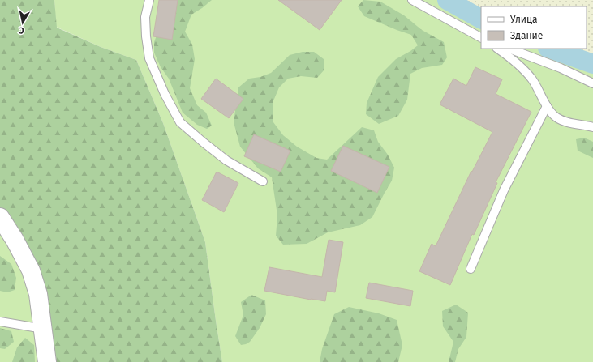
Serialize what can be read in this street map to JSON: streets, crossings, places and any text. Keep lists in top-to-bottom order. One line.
{"legend":["Улица","Здание"],"north":"bottom"}
